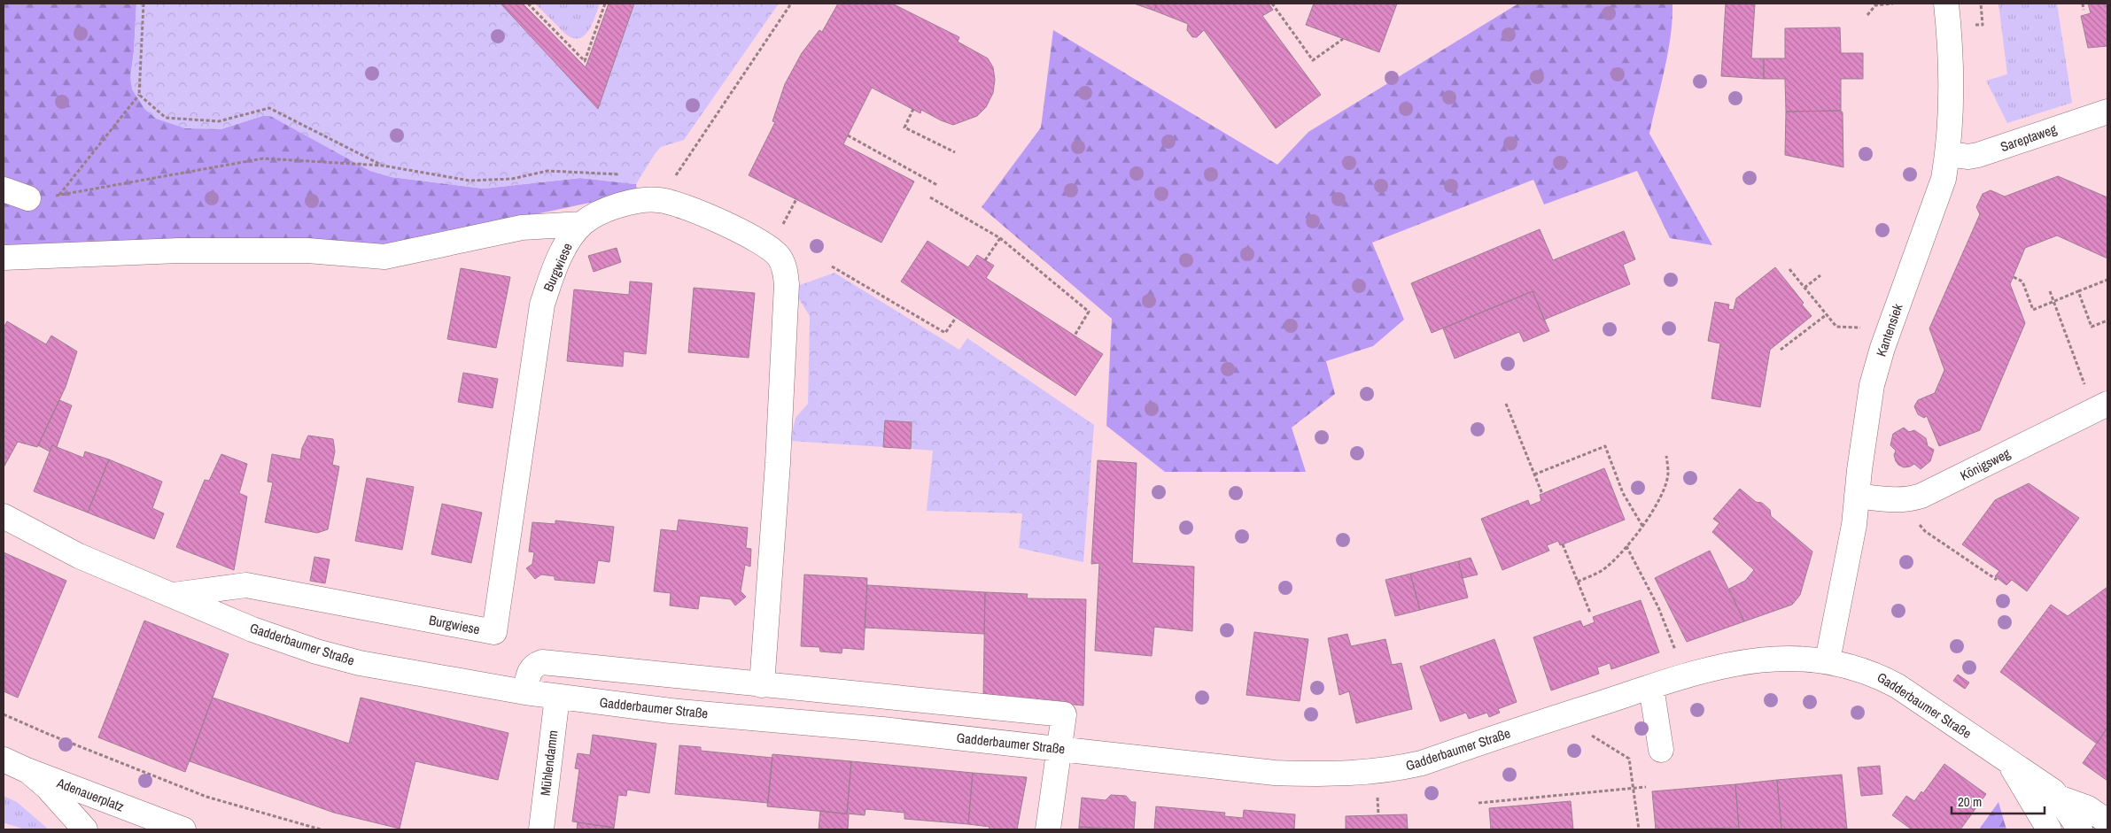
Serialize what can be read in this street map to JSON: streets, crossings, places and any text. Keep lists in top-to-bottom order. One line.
{"streets":{"street":["Sareptaweg","Burgwiese","Kantensiek","Königsweg","Gadderbaumer Straße","Mühlendamm","Adenauerplatz"]},"crossings":[["Sareptaweg","Kantensiek"],["Burgwiese","Gadderbaumer Straße"],["Kantensiek","Königsweg"],["Kantensiek","Gadderbaumer Straße"],["Gadderbaumer Straße","Mühlendamm"]],"scale_bar":"20 m"}
